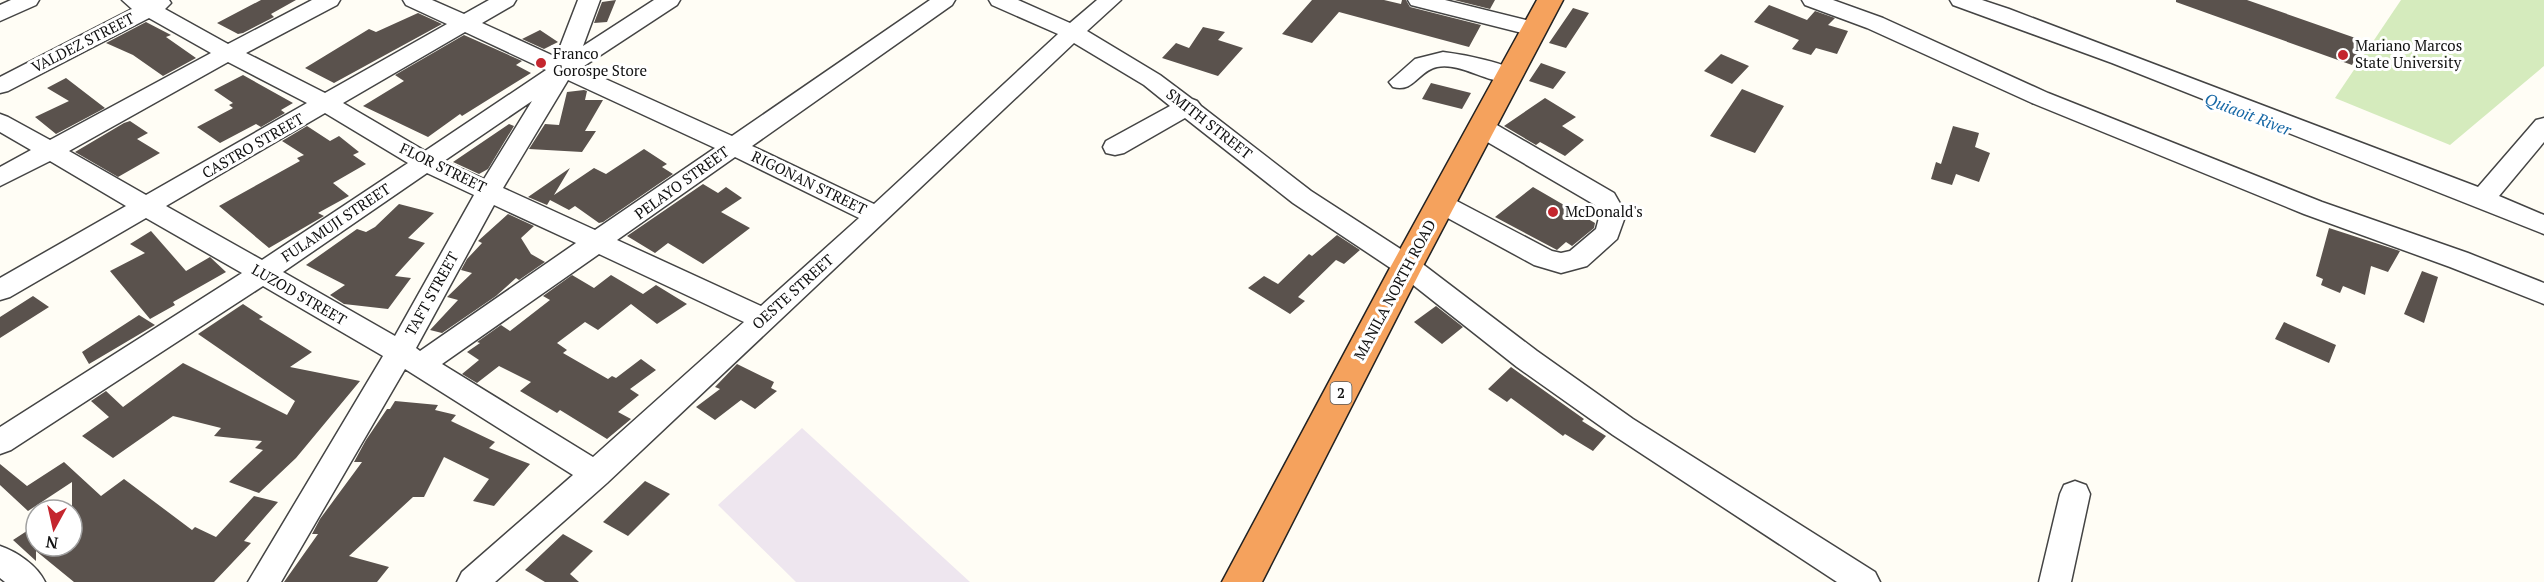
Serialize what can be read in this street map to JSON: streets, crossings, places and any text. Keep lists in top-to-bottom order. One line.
{"streets":{"highway":["MANILA NORTH ROAD","2"],"street":["VALDEZ STREET","SMITH STREET","CASTRO STREET","FLOR STREET","PELAYO STREET","RIGONAN STREET","FULAMUJI STREET","OESTE STREET","TAFT STREET","LUZOD STREET"]},"crossings":[["VALDEZ STREET","FLOR STREET"],["SMITH STREET","MANILA NORTH ROAD"],["SMITH STREET","OESTE STREET"],["CASTRO STREET","FLOR STREET"],["CASTRO STREET","RIGONAN STREET"],["CASTRO STREET","LUZOD STREET"],["FLOR STREET","PELAYO STREET"],["FLOR STREET","FULAMUJI STREET"],["FLOR STREET","OESTE STREET"],["FLOR STREET","TAFT STREET"],["PELAYO STREET","RIGONAN STREET"],["PELAYO STREET","TAFT STREET"],["PELAYO STREET","LUZOD STREET"],["RIGONAN STREET","FULAMUJI STREET"],["RIGONAN STREET","OESTE STREET"],["RIGONAN STREET","TAFT STREET"],["FULAMUJI STREET","TAFT STREET"],["FULAMUJI STREET","LUZOD STREET"],["OESTE STREET","LUZOD STREET"],["TAFT STREET","LUZOD STREET"]],"water":["Quiaoit River"],"places":["Mariano Marcos State University","Franco Gorospe Store","McDonald's"],"north":"bottom"}
